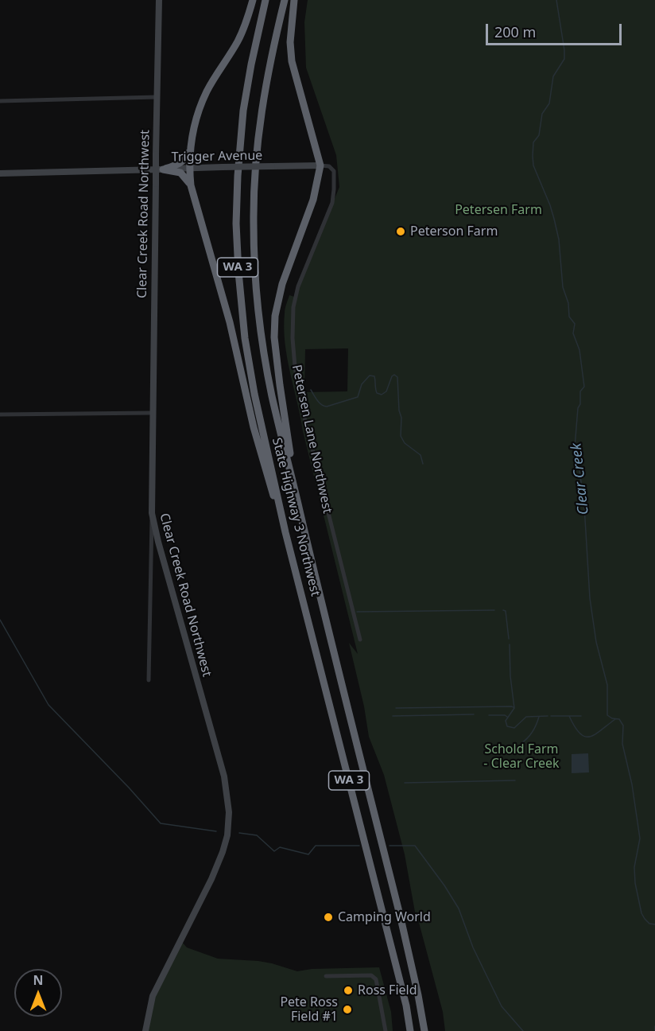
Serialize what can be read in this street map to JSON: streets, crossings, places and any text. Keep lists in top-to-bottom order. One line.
{"streets":{"highway":["WA 3","State Highway 3 Northwest"],"main road":["Trigger Avenue","Clear Creek Road Northwest"],"street":["Petersen Lane Northwest"]},"crossings":[["Trigger Avenue","Petersen Lane Northwest"]],"water":["Clear Creek"],"parks":["Petersen Farm","Schold Farm - Clear Creek"],"places":["Peterson Farm","Camping World","Ross Field","Pete Ross Field #1"],"scale_bar":"200 m","north":"top"}
